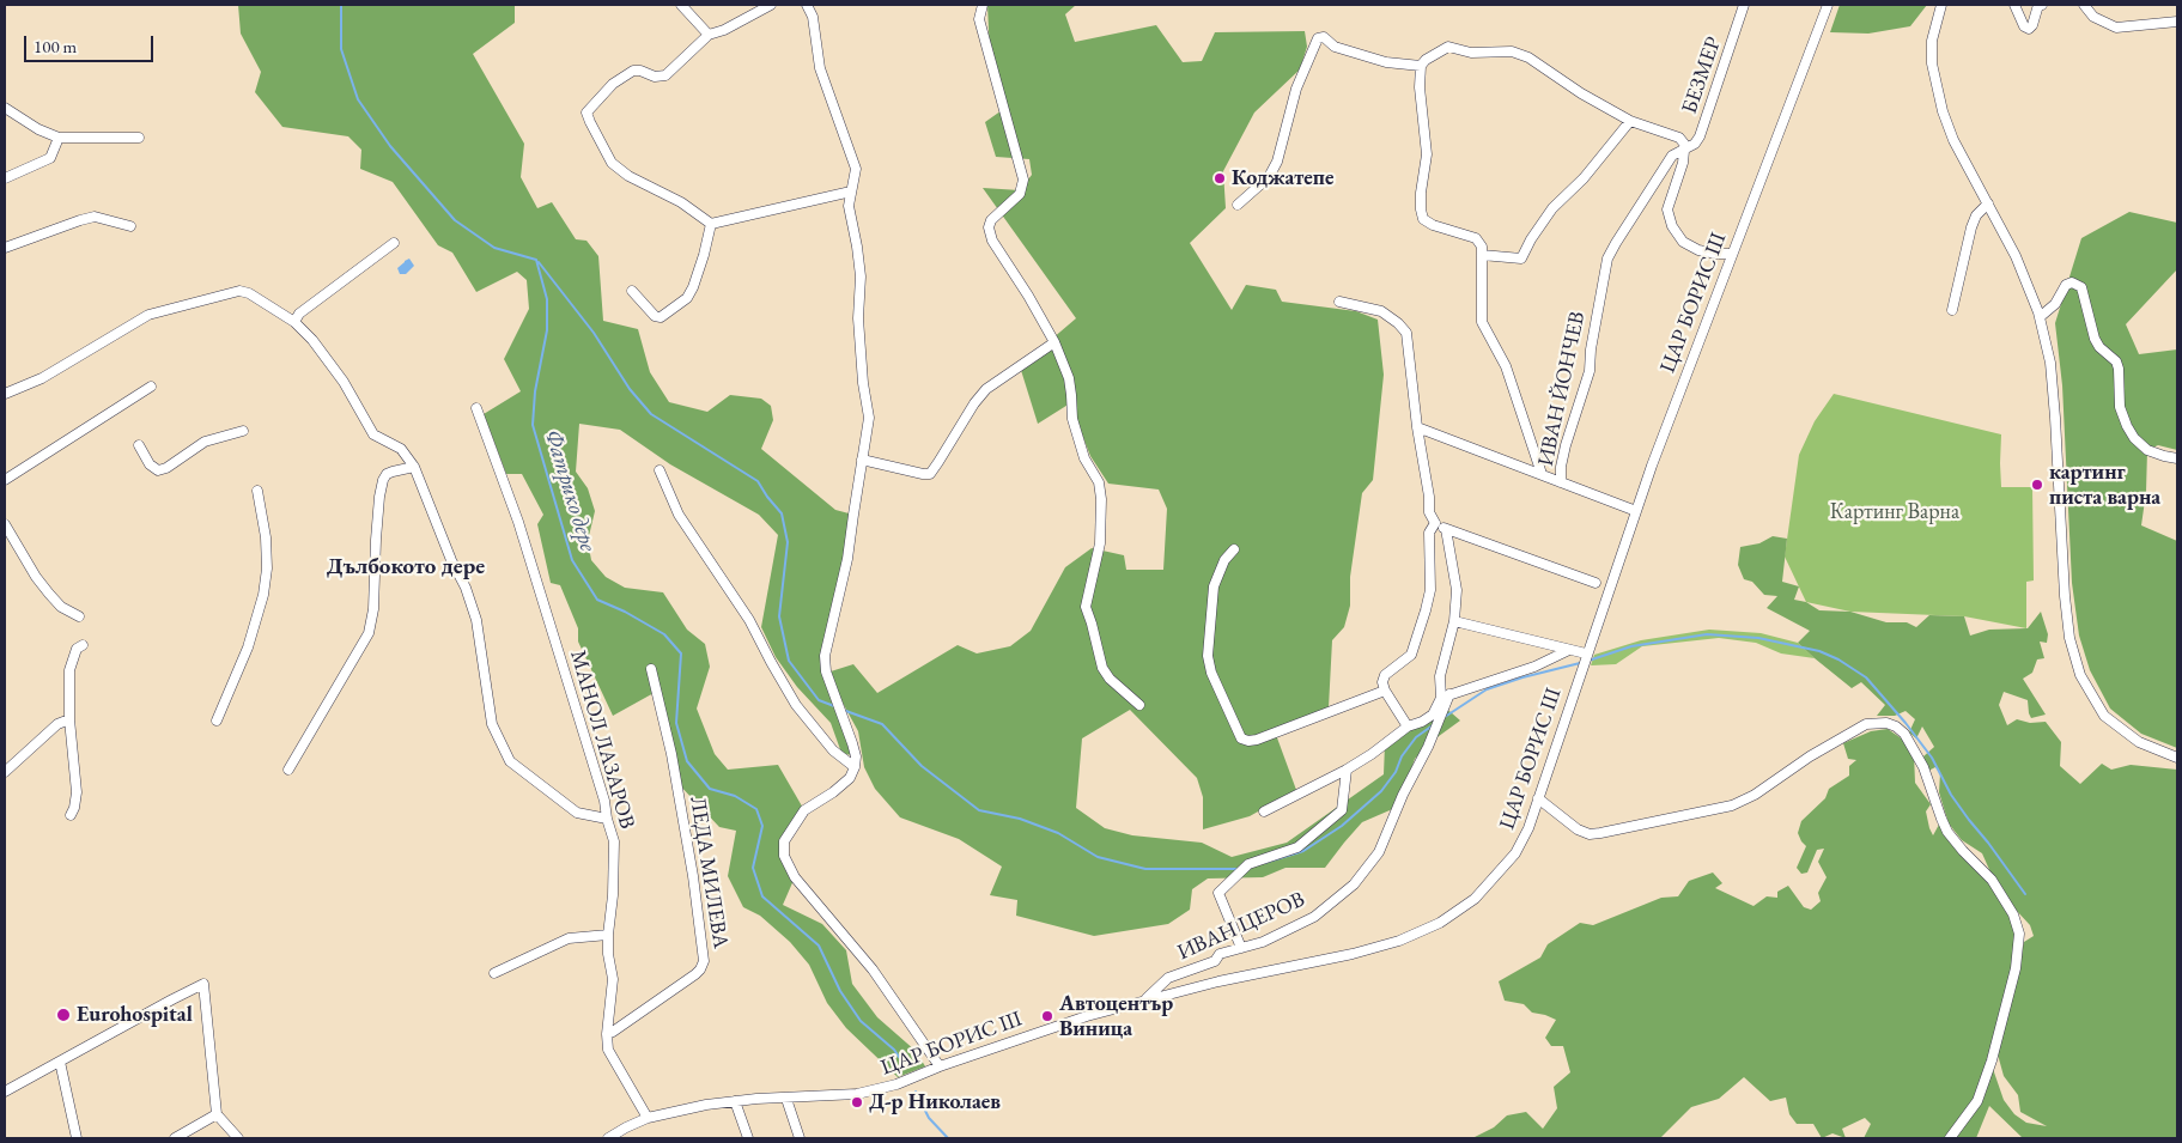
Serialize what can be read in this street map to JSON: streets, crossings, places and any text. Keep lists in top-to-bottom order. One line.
{"streets":{"street":["БЕЗМЕР","ЦАР БОРИС III","ИВАН ЙОНЧЕВ","МАНОЛ ЛАЗАРОВ","ЛЕДА МИЛЕВА","ИВАН ЦЕРОВ"]},"crossings":[["БЕЗМЕР","ИВАН ЙОНЧЕВ"],["ЦАР БОРИС III","МАНОЛ ЛАЗАРОВ"],["ЦАР БОРИС III","ИВАН ЦЕРОВ"],["МАНОЛ ЛАЗАРОВ","ЛЕДА МИЛЕВА"]],"districts":["Дълбокото дере"],"water":["Фатрико дере"],"parks":["Картинг Варна"],"places":["Коджатепе","картинг писта варна","Eurohospital","Автоцентър Виница","Д-р Николаев"],"scale_bar":"100 m"}
